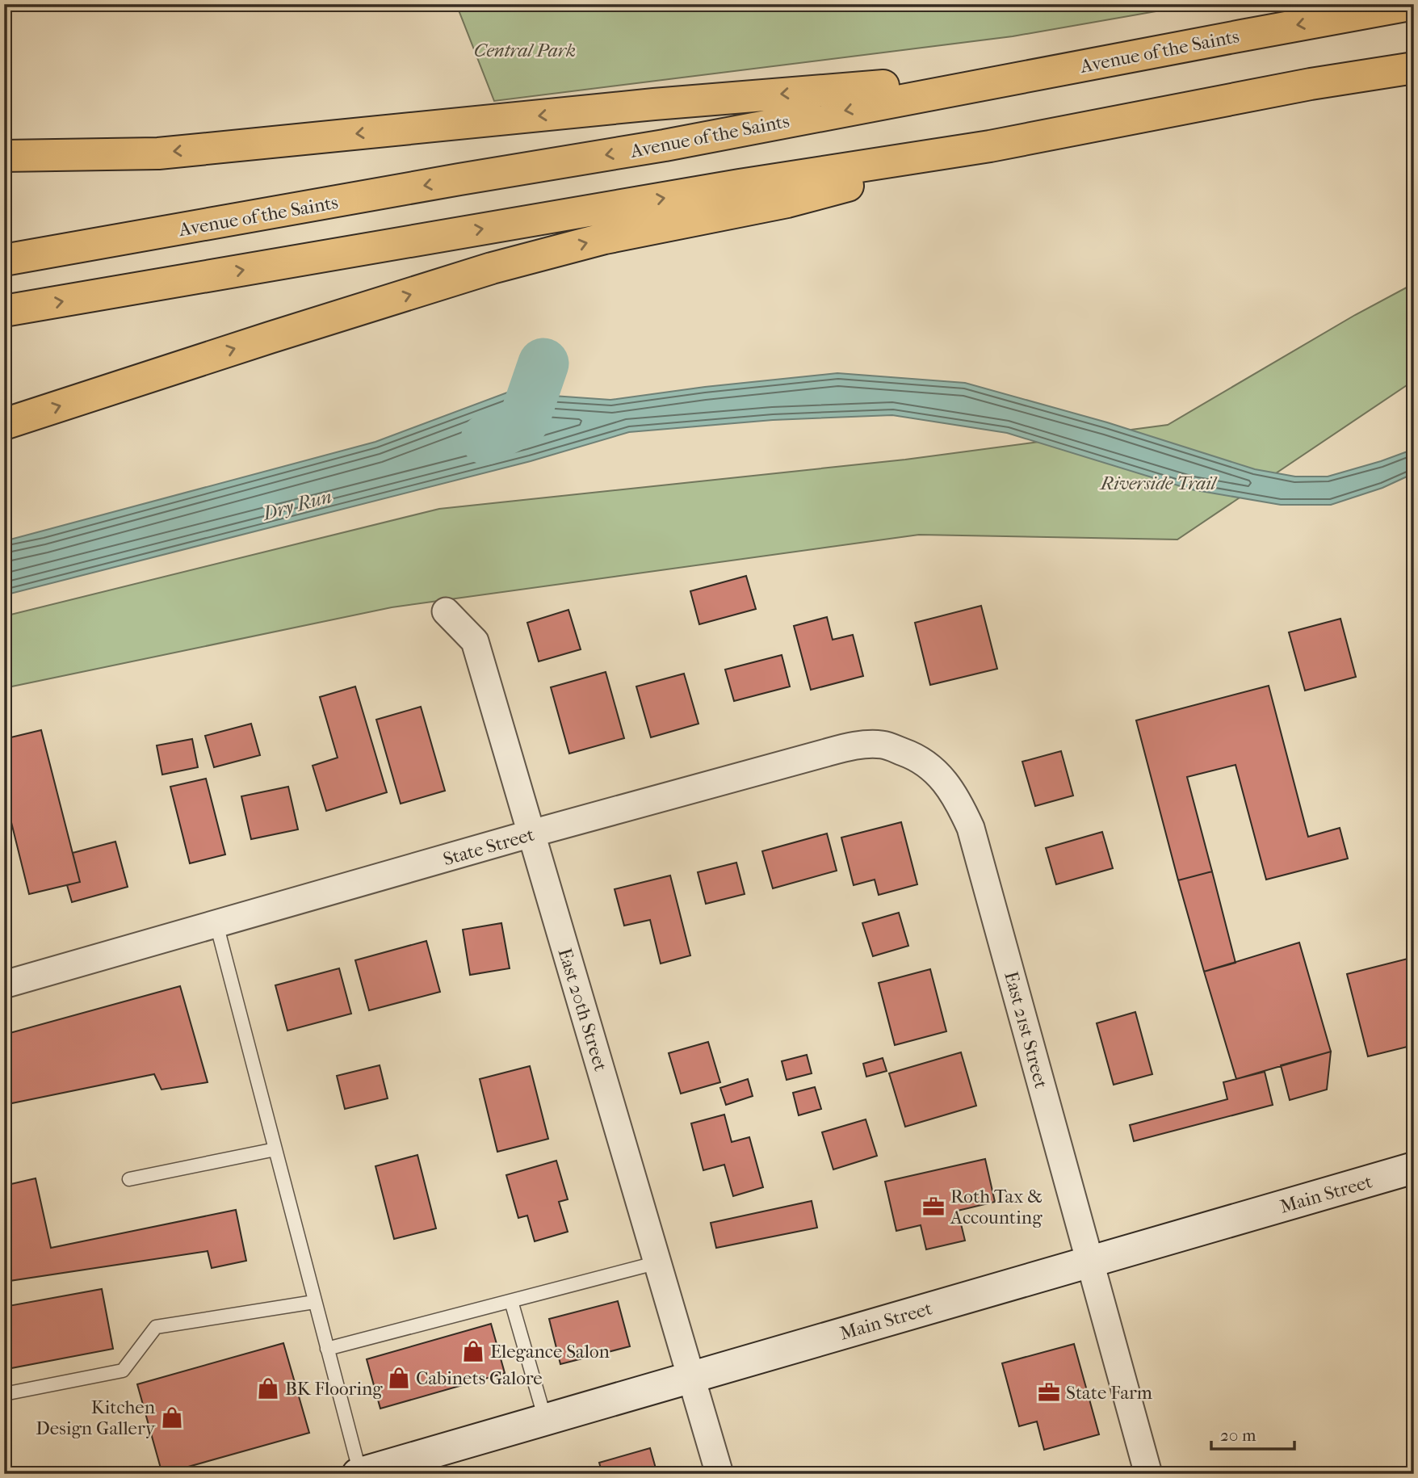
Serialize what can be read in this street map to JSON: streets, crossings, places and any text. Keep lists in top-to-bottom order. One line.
{"streets":{"highway":["Avenue of the Saints"],"main road":["Main Street"],"street":["State Street","East 20th Street","East 21st Street"]},"crossings":[["State Street","East 20th Street"],["State Street","East 21st Street"],["East 20th Street","Main Street"],["East 21st Street","Main Street"]],"water":["Dry Run"],"parks":["Central Park","Riverside Trail"],"places":{"office":["Roth Tax & Accounting","State Farm"],"shop":["Elegance Salon","Cabinets Galore","BK Flooring","Kitchen Design Gallery"]},"scale_bar":"20 m"}
